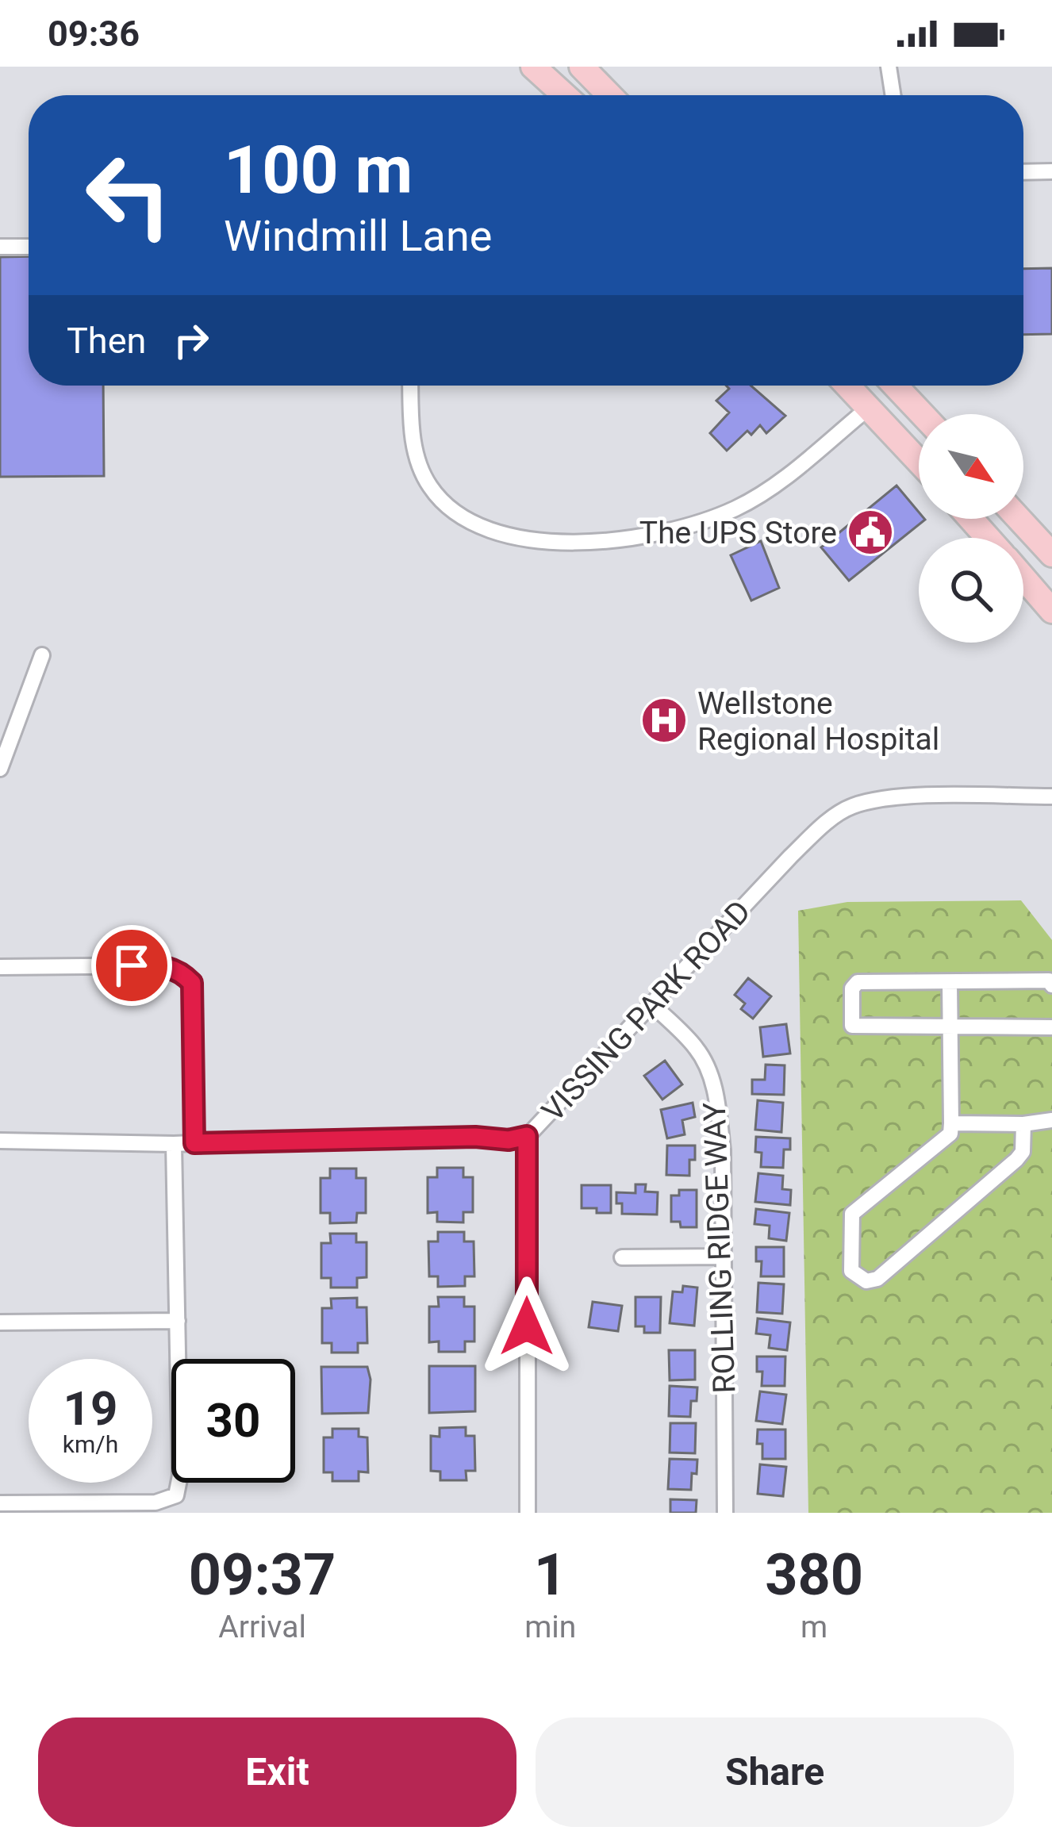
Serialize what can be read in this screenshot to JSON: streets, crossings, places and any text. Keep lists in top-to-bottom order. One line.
{"streets":{"street":["VISSING PARK ROAD","ROLLING RIDGE WAY"]},"crossings":[["VISSING PARK ROAD","ROLLING RIDGE WAY"]],"places":{"public building":["The UPS Store"],"hospital":["Wellstone Regional Hospital"]},"north":"bottom right","page":{"status":"09:36","turn":["100 m","Windmill Lane"],"then":"Then","speed":"19 km/h","limit":"30","eta":["09:37","Arrival","1","min","380","m"],"buttons":["Exit","Share"]}}
